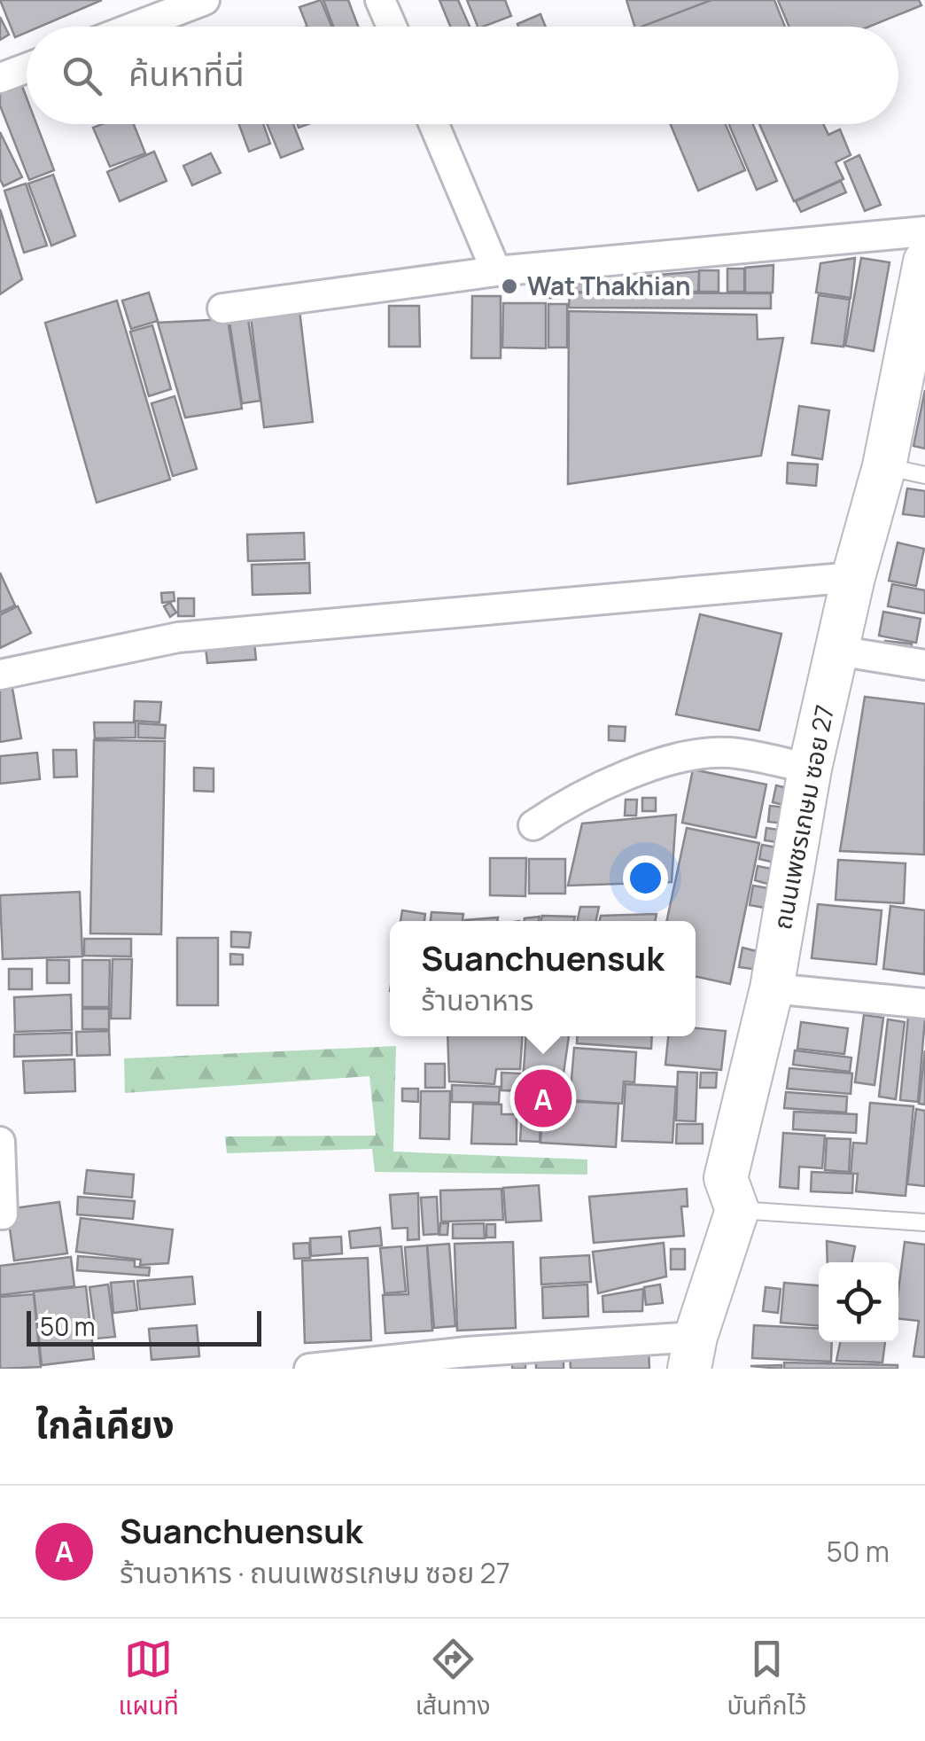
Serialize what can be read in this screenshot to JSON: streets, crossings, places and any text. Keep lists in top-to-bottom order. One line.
{"streets":{"street":["ถนนเพชรเกษม ซอย 27"]},"places":["Wat Thakhian"],"scale_bar":"50 m","page":{"search":"ค้นหาที่นี่","popup":["Suanchuensuk","ร้านอาหาร"],"pins":"A","scale":"50 m","heading":"ใกล้เคียง","list":[{"mark":"A","name":"Suanchuensuk","note":"ร้านอาหาร · ถนนเพชรเกษม ซอย 27","value":"50 m"}],"nav":["แผนที่","เส้นทาง","บันทึกไว้"]}}
